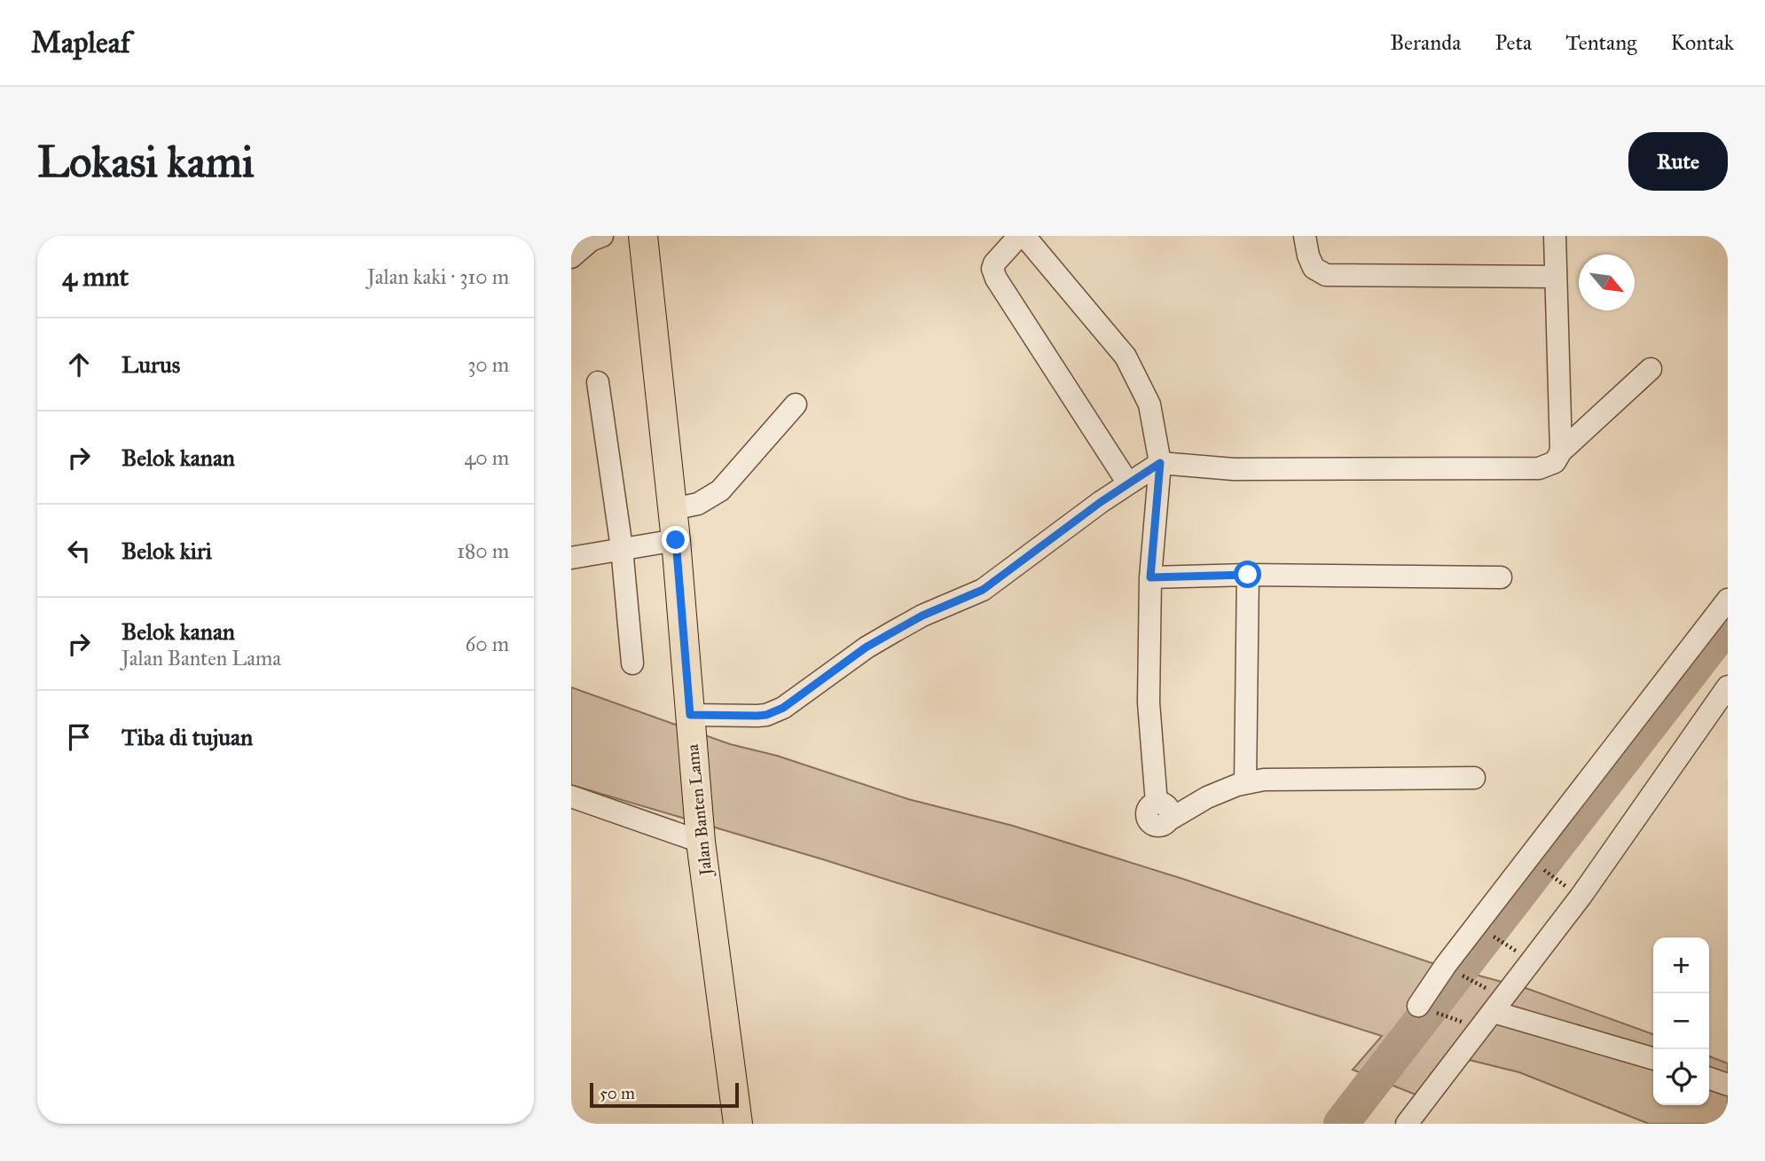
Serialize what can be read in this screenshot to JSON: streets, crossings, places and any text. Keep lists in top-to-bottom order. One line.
{"streets":{"main road":["Jalan Banten Lama"]},"scale_bar":"50 m","north":"bottom right","page":{"header":"Mapleaf","nav":["Beranda","Peta","Tentang","Kontak"],"buttons":"Rute","title":"Lokasi kami","heading":["4 mnt","Jalan kaki · 310 m"],"list":[["Lurus","30 m"],["Belok kanan","40 m"],["Belok kiri","180 m"],["Belok kanan","Jalan Banten Lama","60 m"],"Tiba di tujuan"],"map_buttons":["+","−"],"scale":"50 m"}}
